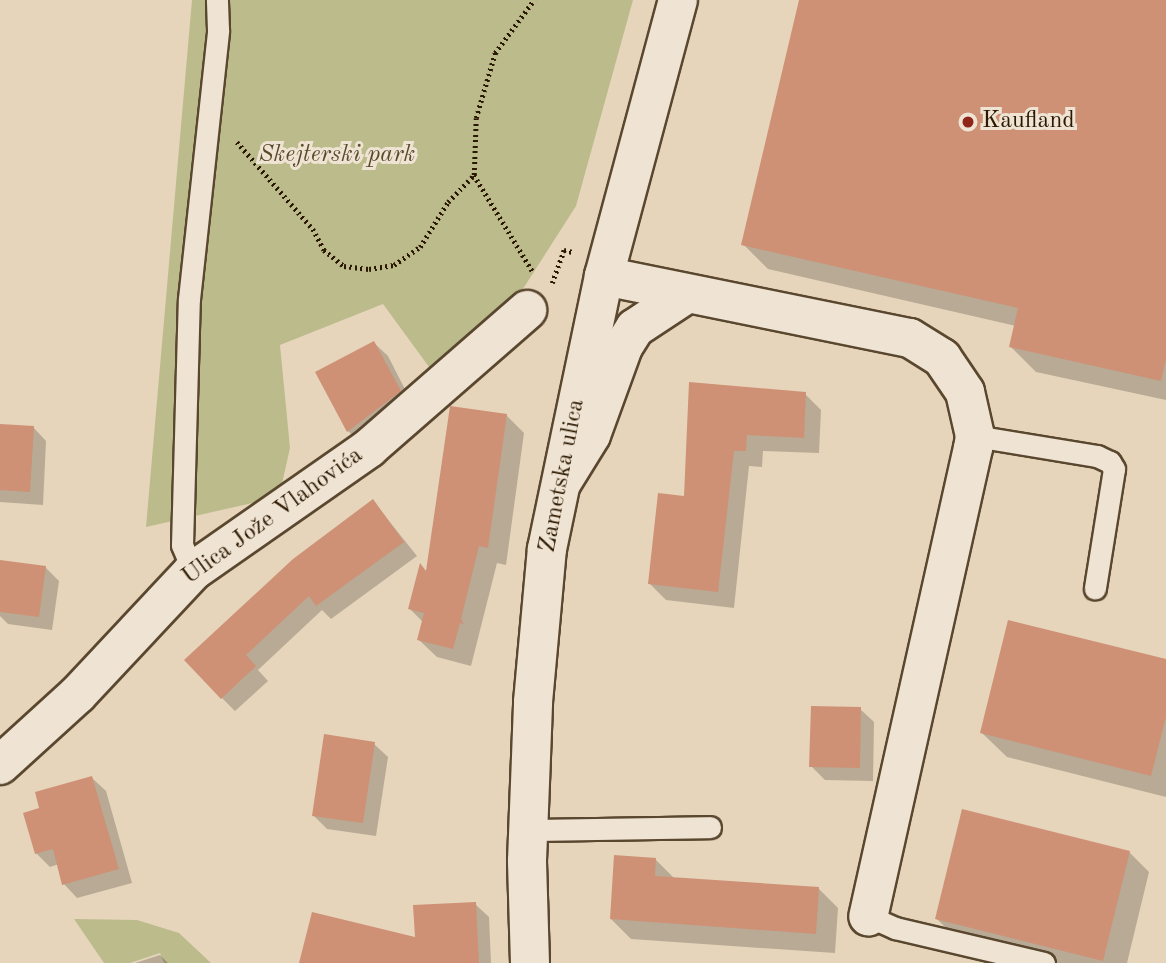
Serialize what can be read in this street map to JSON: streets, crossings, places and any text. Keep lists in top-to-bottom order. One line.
{"streets":{"street":["Zametska ulica","Ulica Jože Vlahovića"]},"parks":["Skejterski park"],"places":["Kaufland"]}
